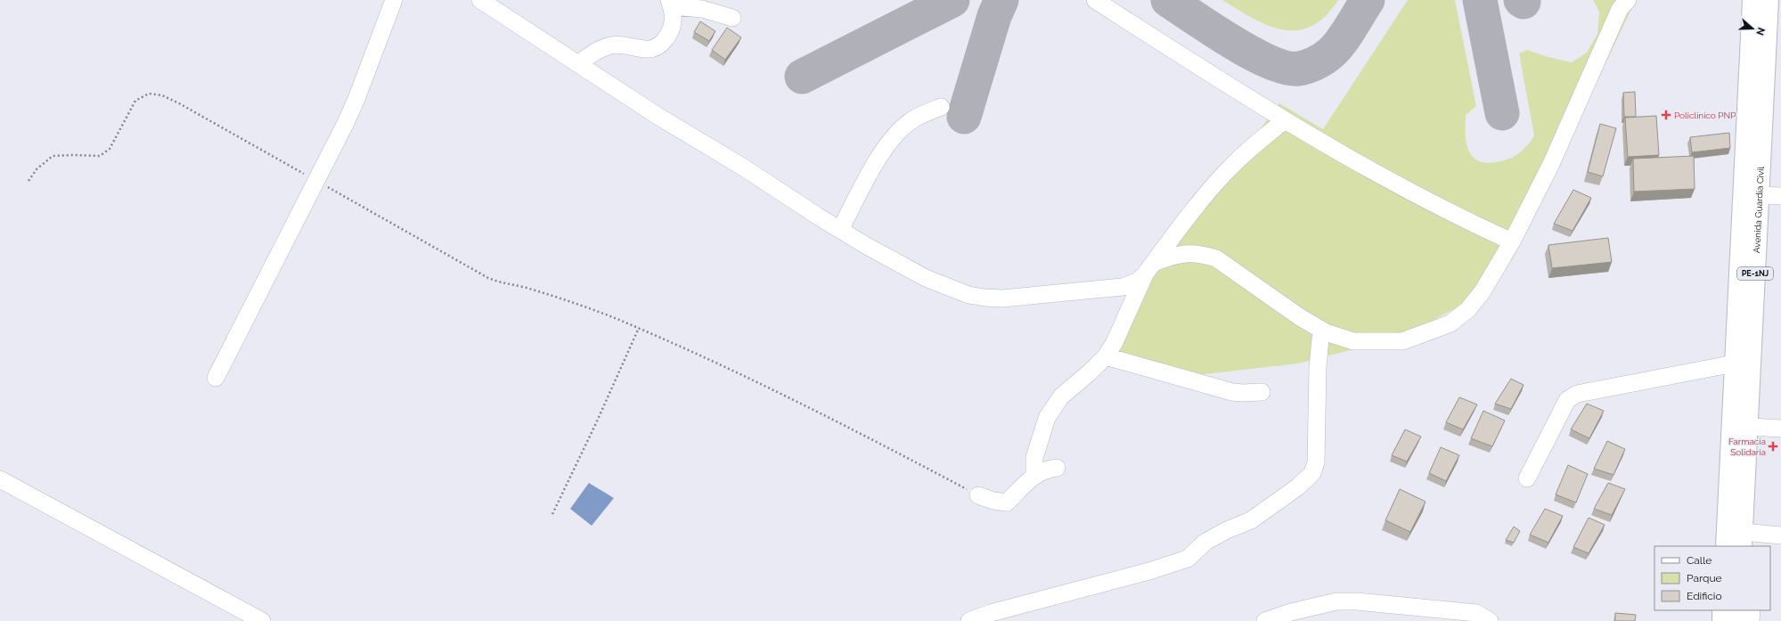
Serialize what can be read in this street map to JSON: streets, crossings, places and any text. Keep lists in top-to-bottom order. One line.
{"streets":{"main road":["Avenida Guardia Civil","PE-1NJ"]},"places":{"health":["Policlinico PNP","Farmacia Solidaria"]},"legend":["Calle","Parque","Edificio"],"north":"right"}
